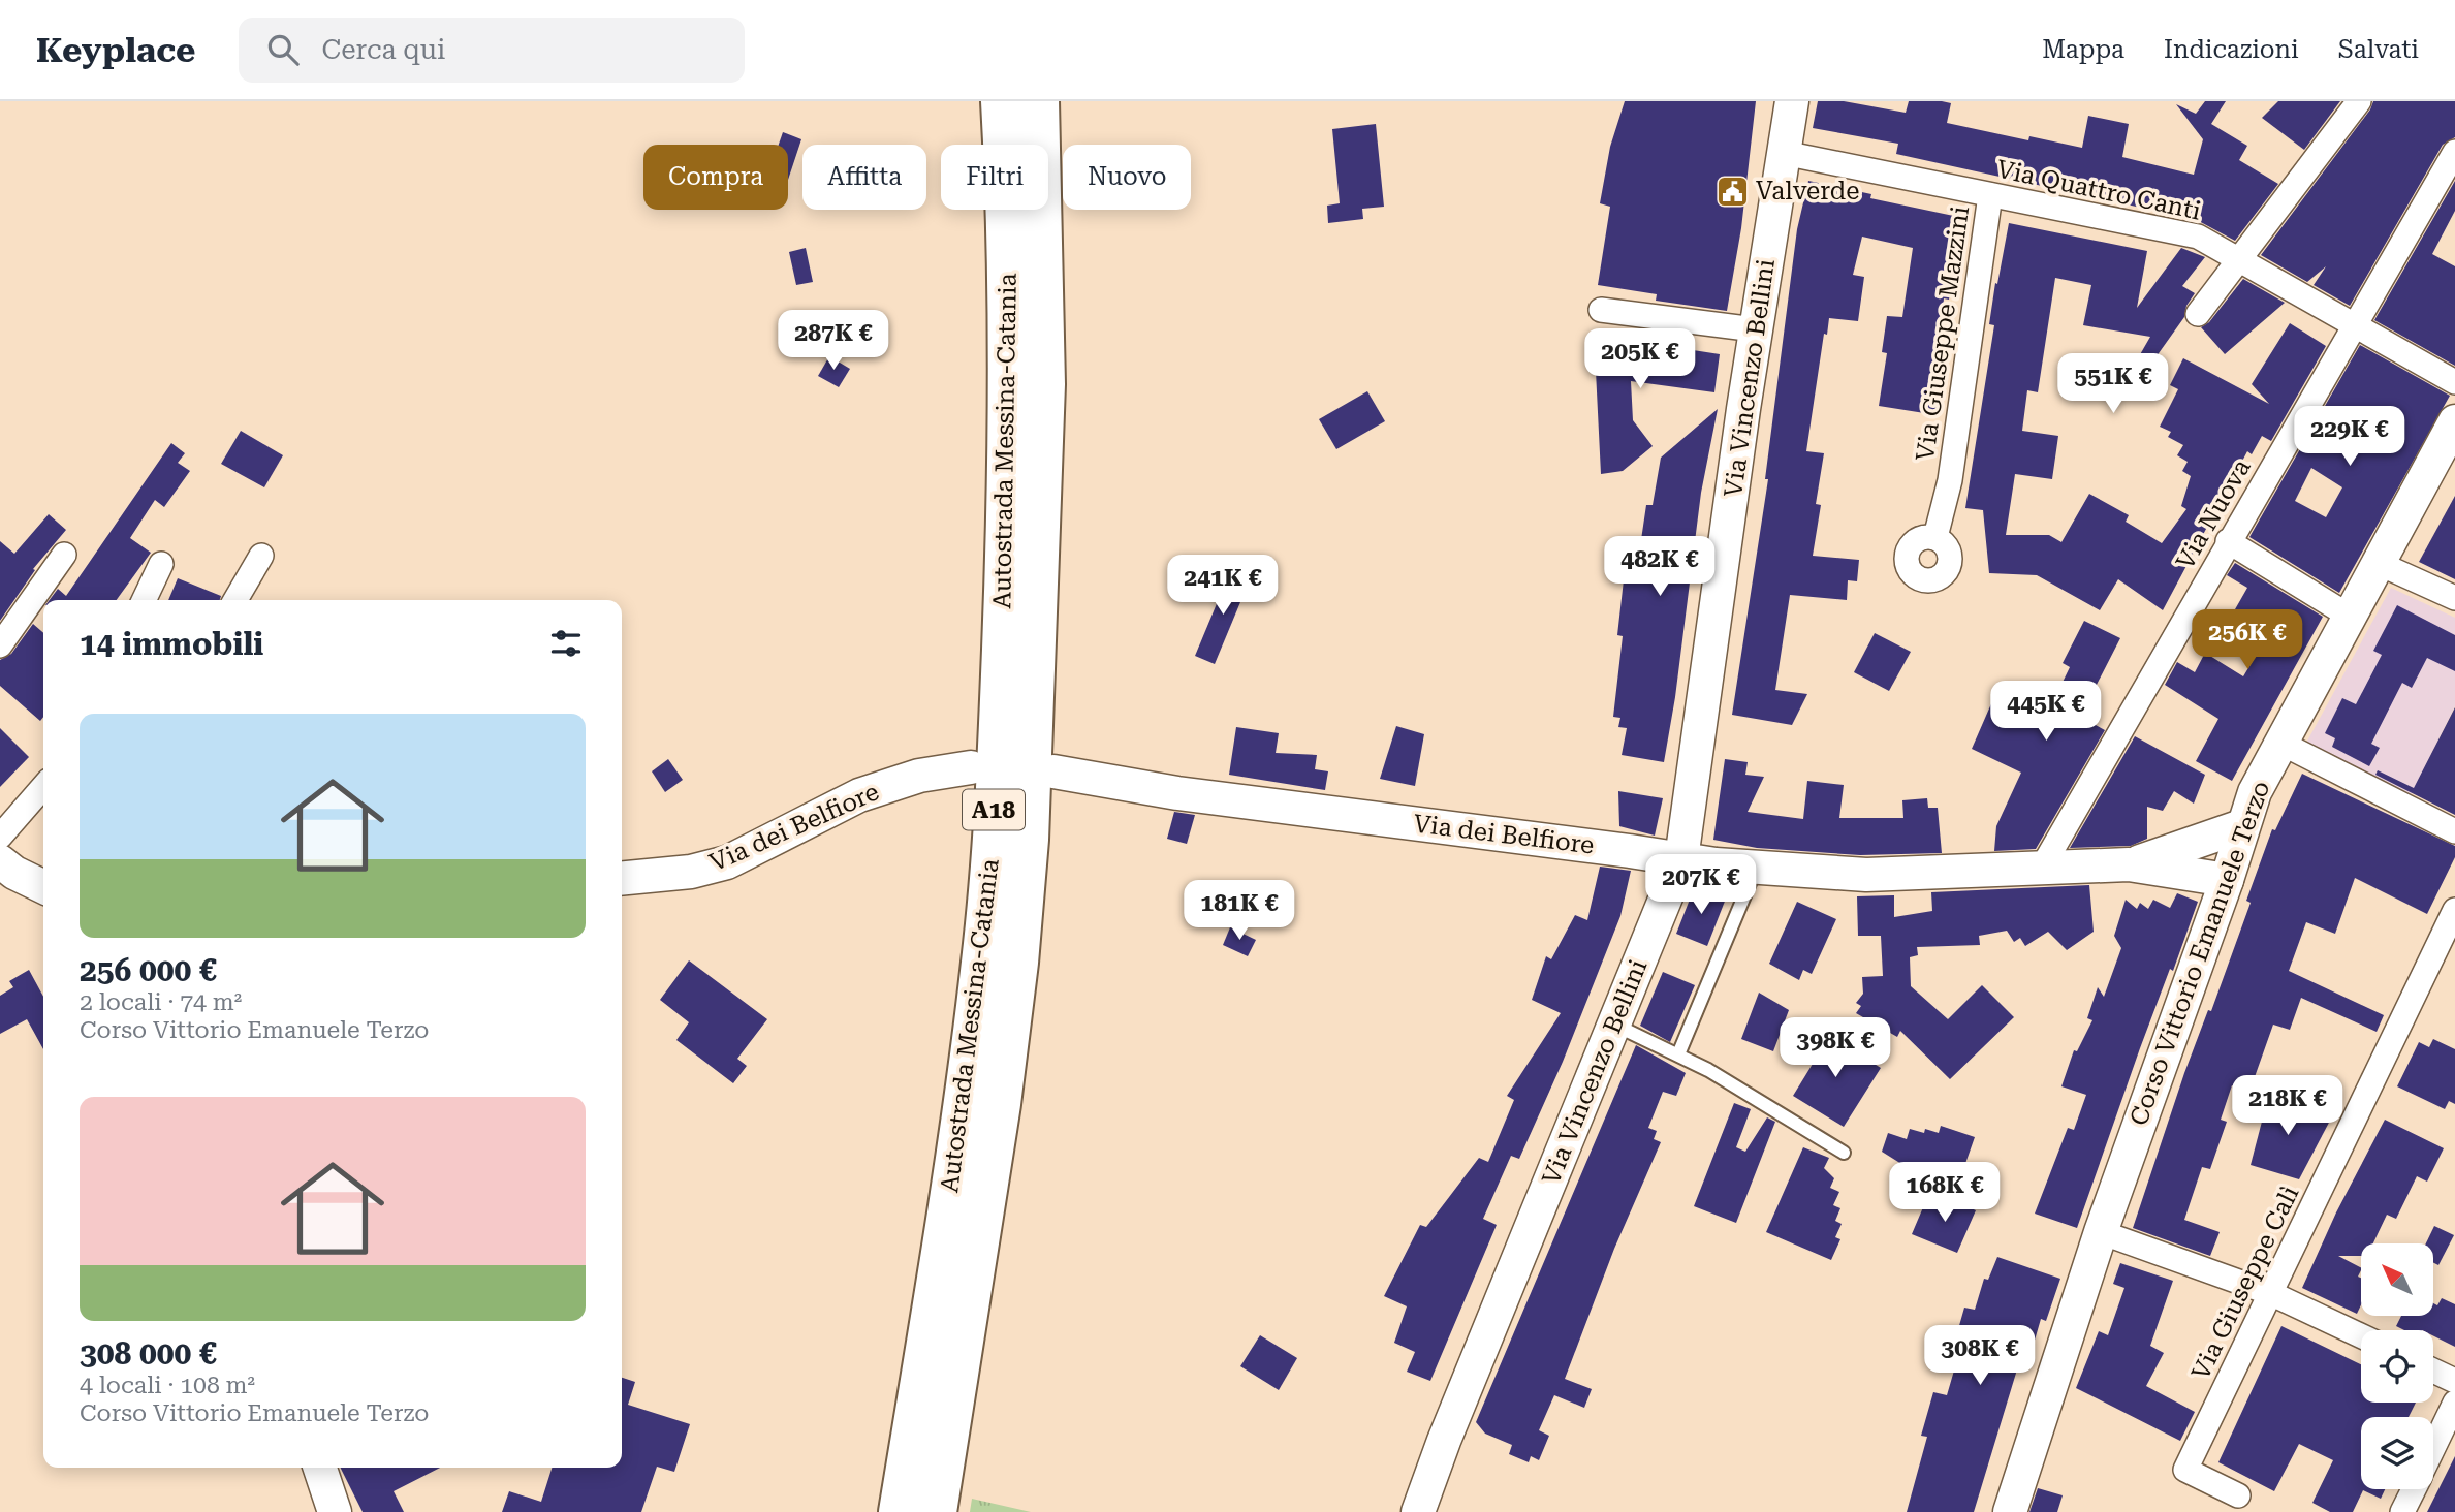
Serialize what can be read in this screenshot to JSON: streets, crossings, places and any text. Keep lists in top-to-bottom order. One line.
{"streets":{"highway":["Autostrada Messina-Catania","A18"],"street":["Via Quattro Canti","Via Giuseppe Mazzini","Via Vincenzo Bellini","Via Nuova","Via dei Belfiore","Corso Vittorio Emanuele Terzo","Via Giuseppe Calì"]},"crossings":[["Via Quattro Canti","Via Giuseppe Mazzini"],["Via Quattro Canti","Via Vincenzo Bellini"],["Via Quattro Canti","Via Nuova"],["Via Vincenzo Bellini","Via dei Belfiore"],["Via Nuova","Via dei Belfiore"]],"places":{"public building":["Valverde"]},"north":"top left","page":{"header":"Keyplace","search":"Cerca qui","nav":["Mappa","Indicazioni","Salvati"],"chip":["Compra","Affitta","Filtri","Nuovo"],"price":["287K €","205K €","551K €","229K €","482K €","241K €","256K €","445K €","207K €","181K €","398K €","218K €","168K €","308K €"],"heading":"14 immobili","list":[{"name":"256 000 €","note":"2 locali · 74 m² · Corso Vittorio Emanuele Terzo"},{"name":"308 000 €","note":"4 locali · 108 m² · Corso Vittorio Emanuele Terzo"}]}}
